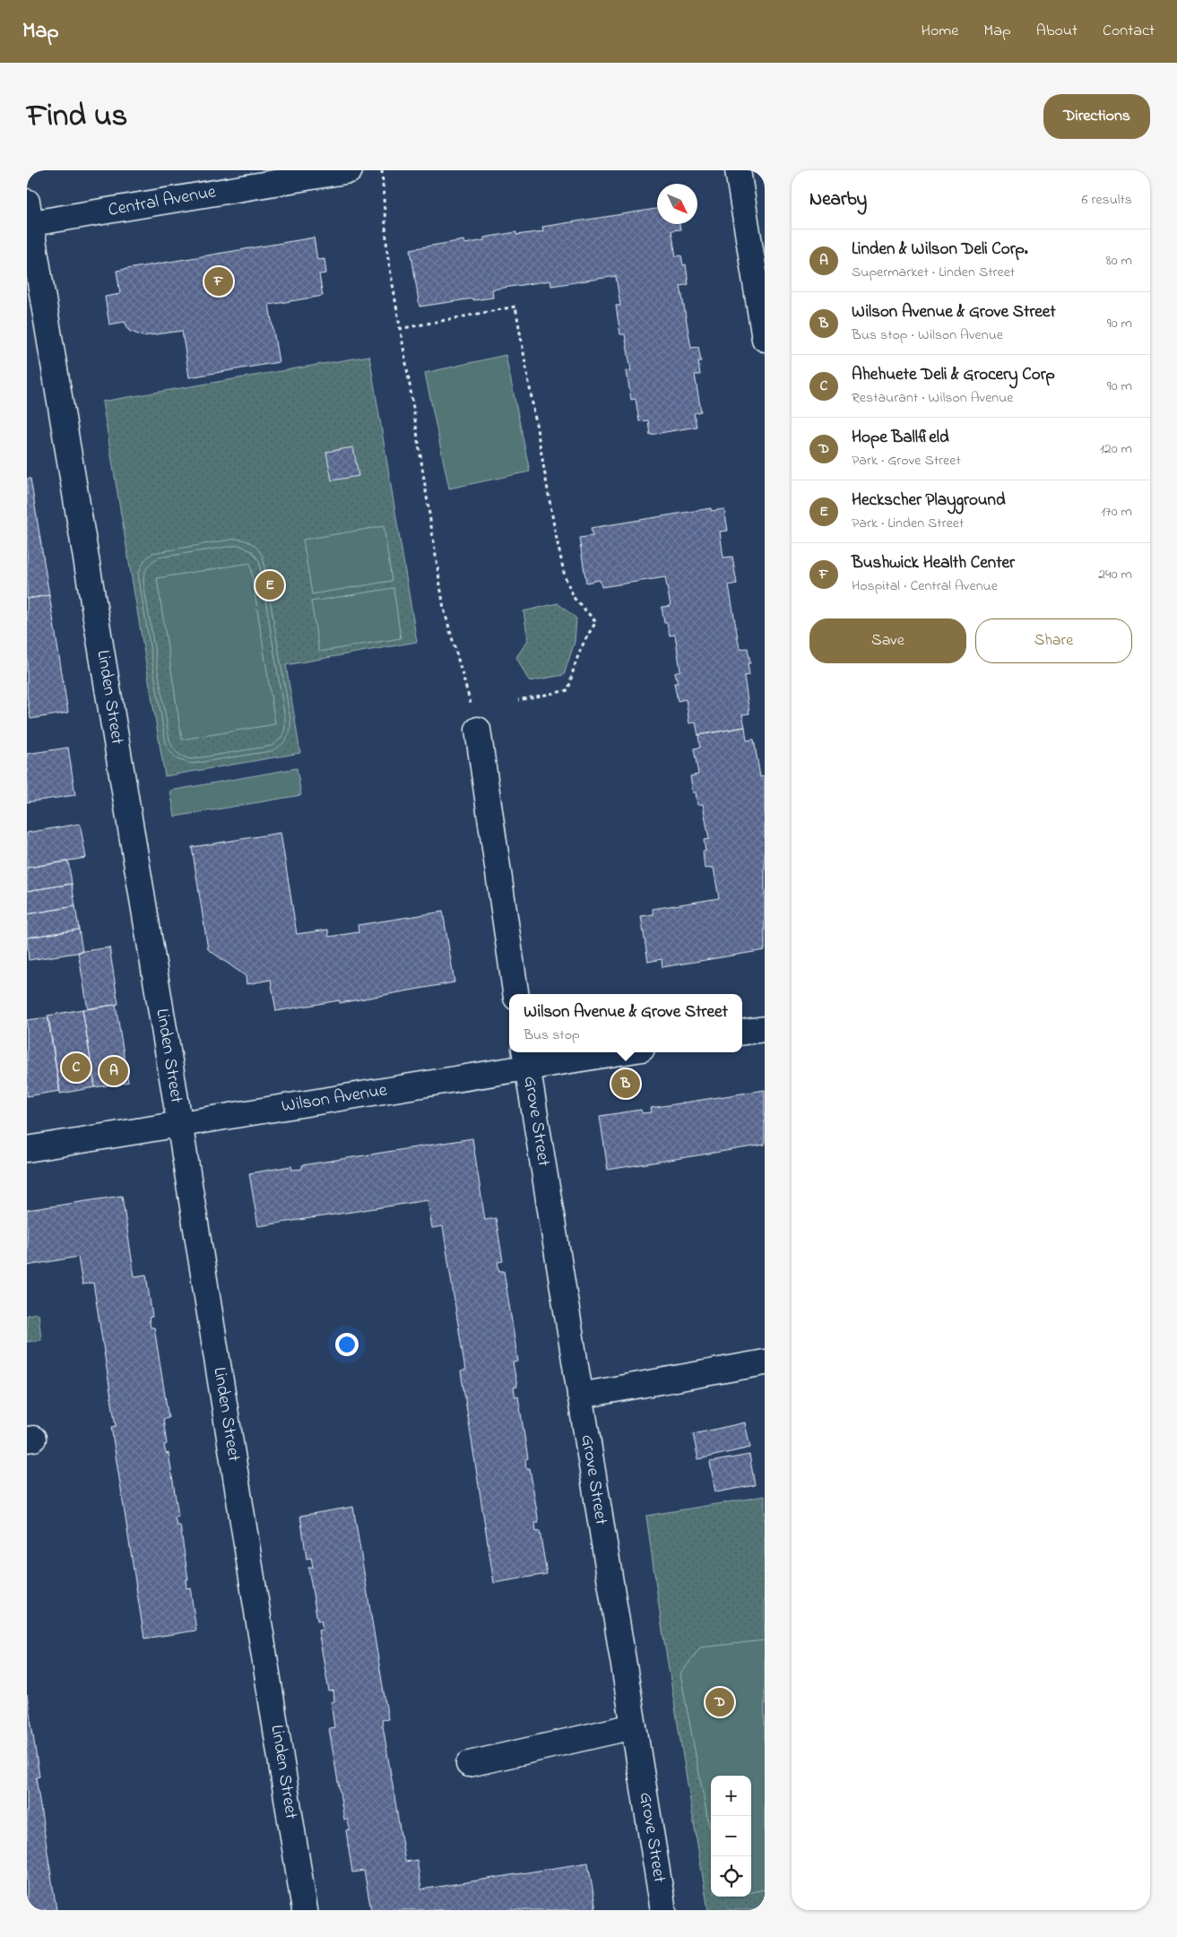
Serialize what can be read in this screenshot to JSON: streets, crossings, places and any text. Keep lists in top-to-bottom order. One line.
{"streets":{"street":["Central Avenue","Linden Street","Wilson Avenue","Grove Street"]},"crossings":[["Central Avenue","Linden Street"],["Linden Street","Wilson Avenue"],["Wilson Avenue","Grove Street"]],"north":"bottom right","page":{"header":"Map","nav":["Home","Map","About","Contact"],"title":"Find us","buttons":["Directions",["Save","Share"]],"heading":["Nearby","6 results"],"list":[{"mark":"A","name":"Linden & Wilson Deli Corp.","note":"Supermarket · Linden Street","value":"80 m"},{"mark":"B","name":"Wilson Avenue & Grove Street","note":"Bus stop · Wilson Avenue","value":"90 m"},{"mark":"C","name":"Ahehuete Deli & Grocery Corp","note":"Restaurant · Wilson Avenue","value":"90 m"},{"mark":"D","name":"Hope Ballfield","note":"Park · Grove Street","value":"120 m"},{"mark":"E","name":"Heckscher Playground","note":"Park · Linden Street","value":"170 m"},{"mark":"F","name":"Bushwick Health Center","note":"Hospital · Central Avenue","value":"240 m"}],"pins":["F","E","C","A","B","D"],"popup":["Wilson Avenue & Grove Street","Bus stop"],"map_buttons":["+","−"]}}
